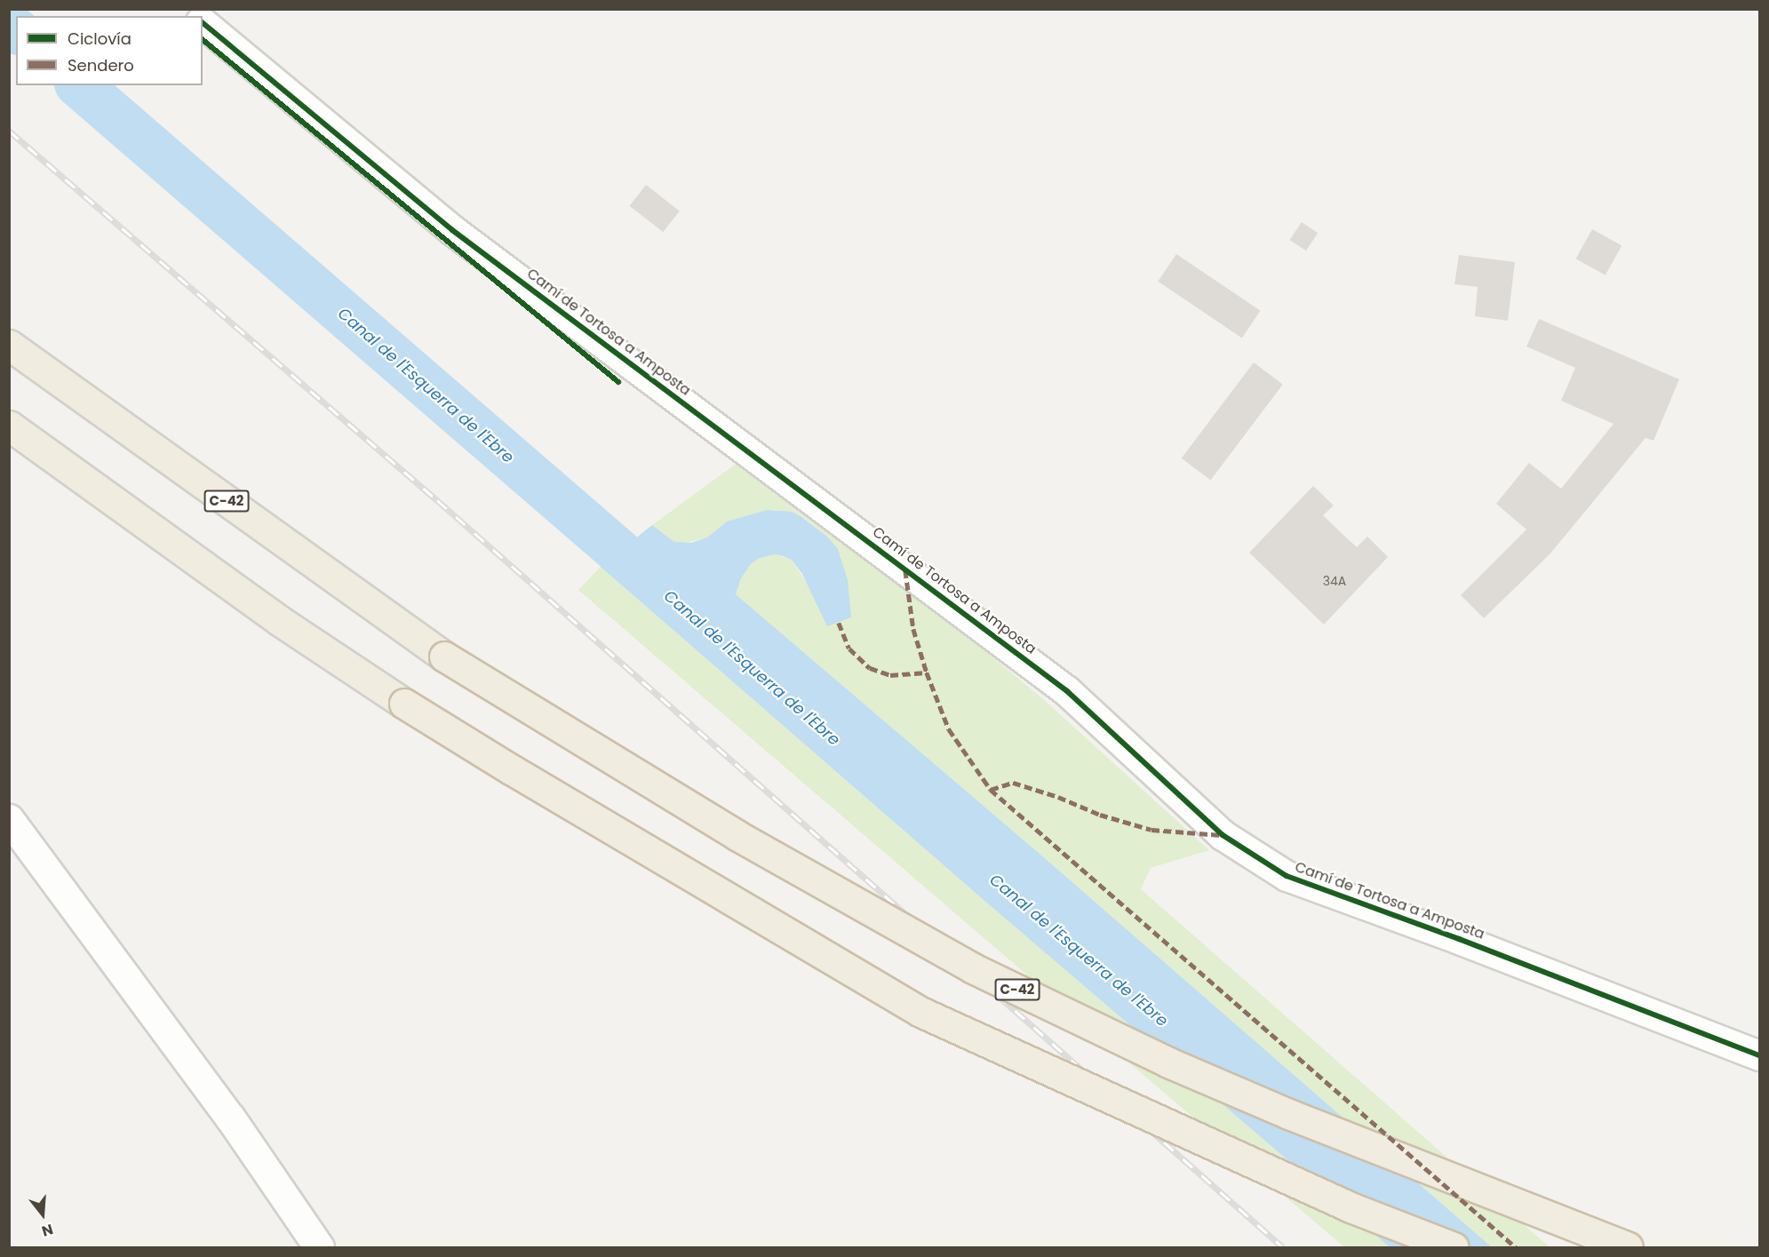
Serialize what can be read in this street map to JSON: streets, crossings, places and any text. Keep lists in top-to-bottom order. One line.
{"streets":{"highway":["C-42"],"street":["Camí de Tortosa a Amposta"]},"water":["Canal de l'Esquerra de l'Ebre"],"house_numbers":["34A"],"legend":["Ciclovía","Sendero"],"north":"bottom"}
